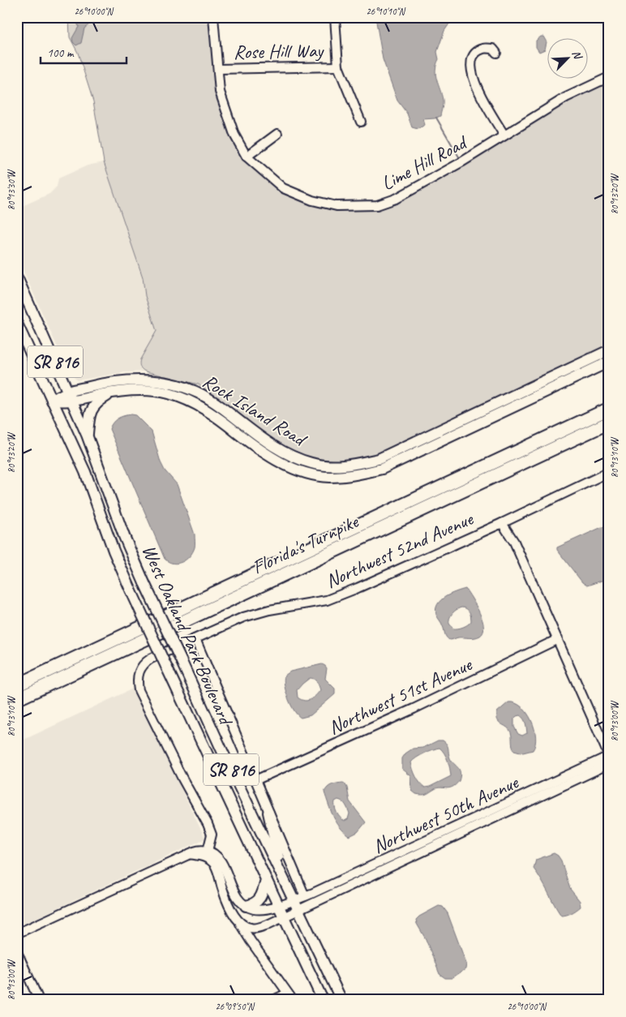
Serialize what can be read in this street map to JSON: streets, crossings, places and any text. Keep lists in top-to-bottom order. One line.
{"streets":{"highway":["Florida's Turnpike"],"main road":["SR 816","Rock Island Road","West Oakland Park Boulevard"],"street":["Rose Hill Way","Lime Hill Road","Northwest 52nd Avenue","Northwest 51st Avenue","Northwest 50th Avenue"]},"crossings":[["Rose Hill Way","Lime Hill Road"],["Rock Island Road","West Oakland Park Boulevard"],["West Oakland Park Boulevard","Northwest 50th Avenue"]],"scale_bar":"100 m","north":"top right","coordinates":["26°10'00\"N","26°10'10\"N","80°13'30\"W","80°13'20\"W","80°13'10\"W","80°13'00\"W","26°09'50\"N"]}
